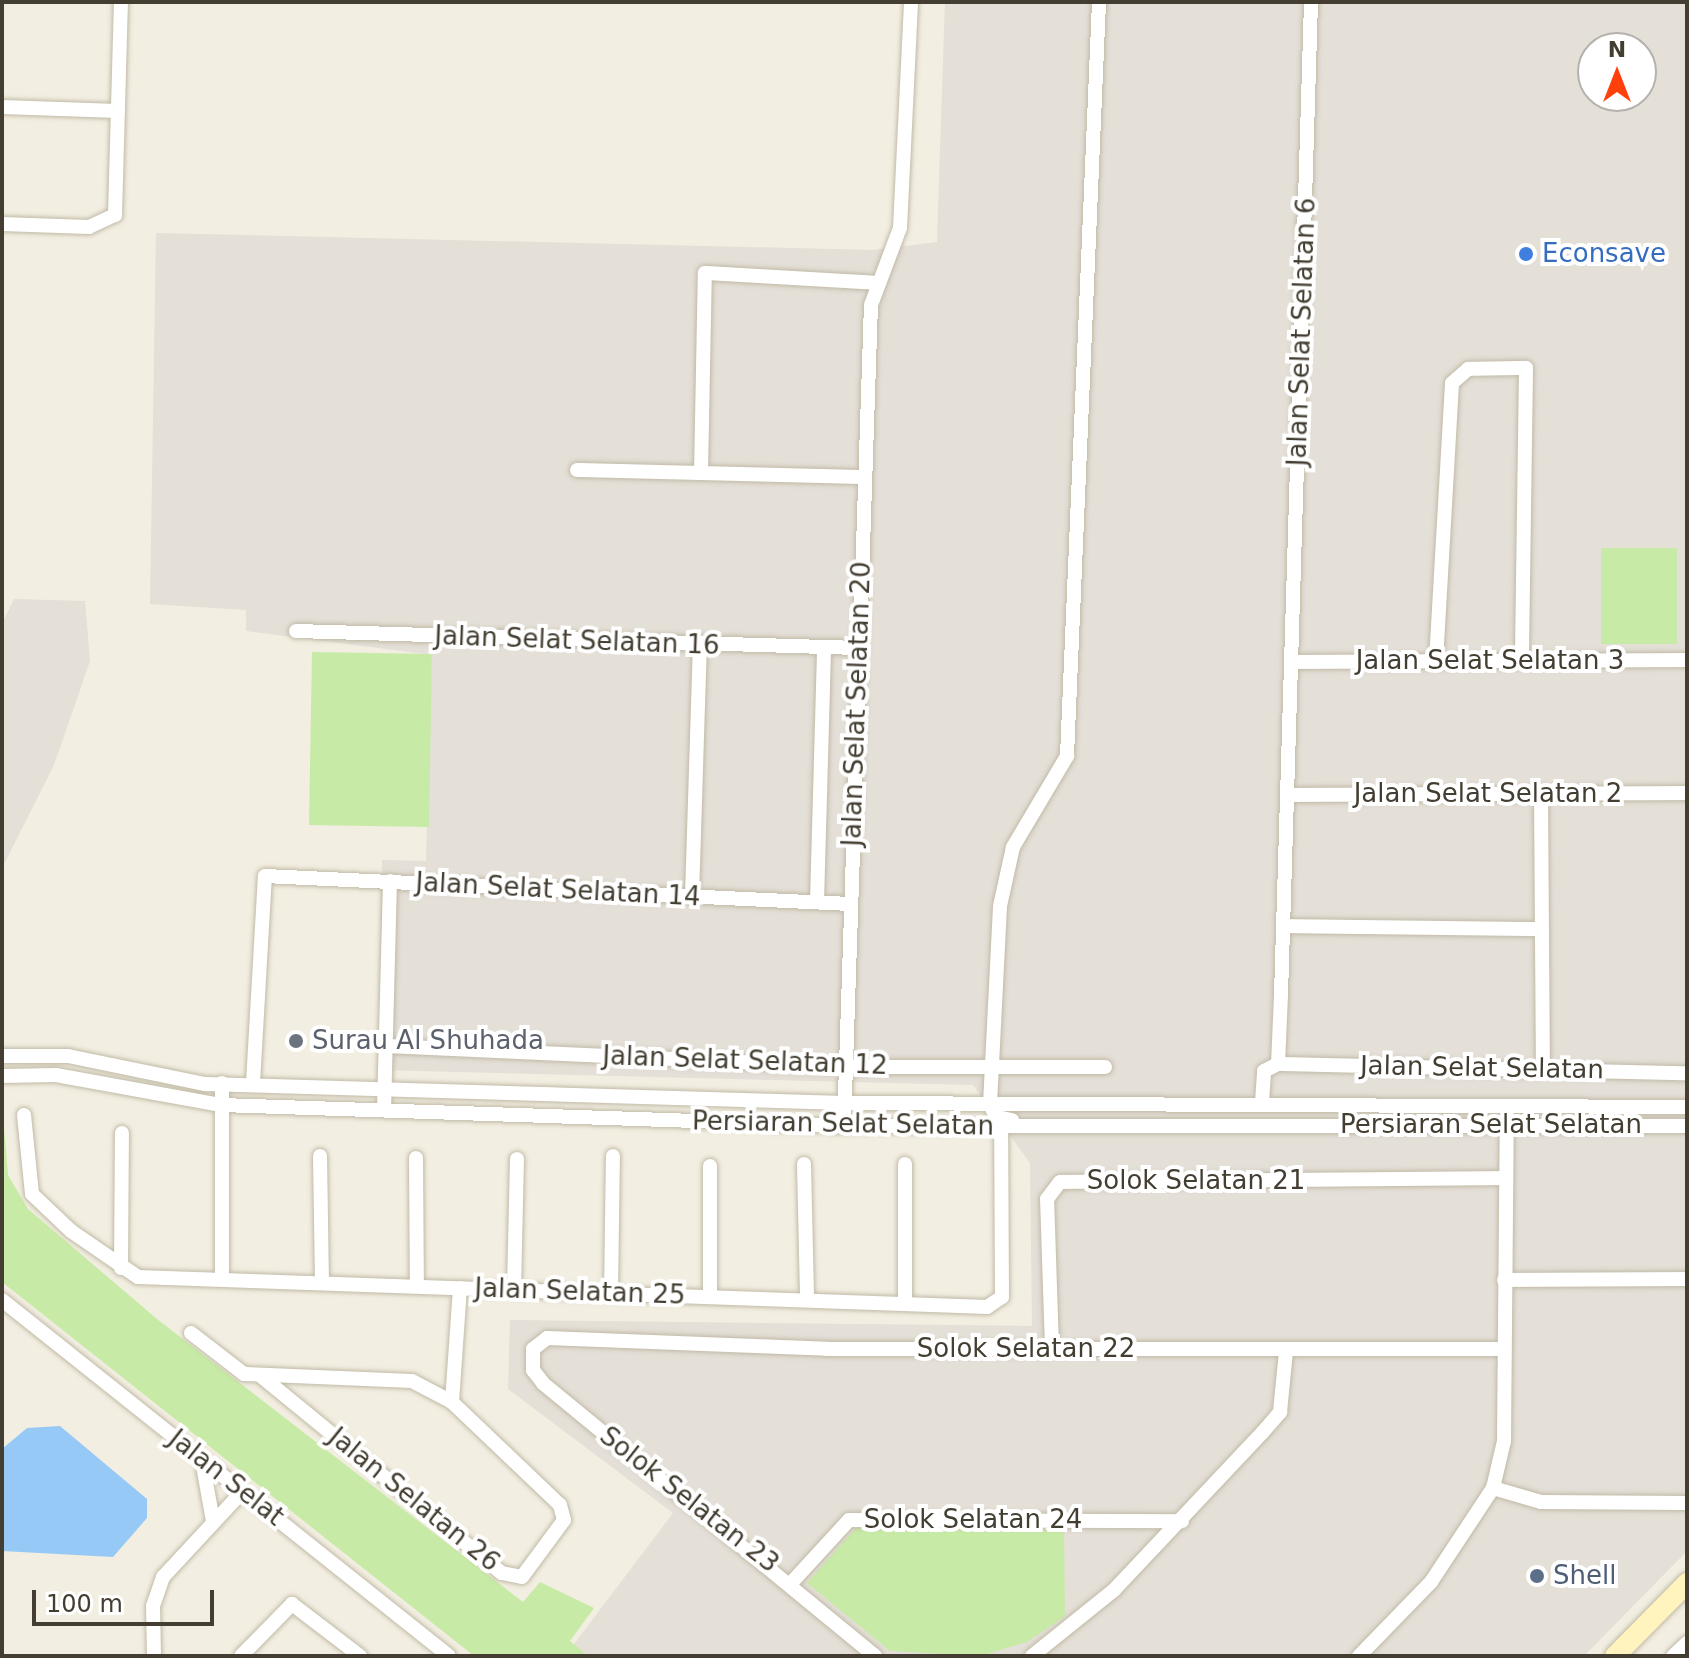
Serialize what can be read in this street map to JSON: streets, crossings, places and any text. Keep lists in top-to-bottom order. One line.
{"streets":{"street":["Jalan Selat Selatan 6","Jalan Selat Selatan 16","Jalan Selat Selatan 3","Jalan Selat Selatan 20","Jalan Selat Selatan 2","Jalan Selat Selatan 14","Jalan Selat Selatan 12","Jalan Selat Selatan","Persiaran Selat Selatan","Solok Selatan 21","Jalan Selatan 25","Solok Selatan 22","Jalan Selat","Jalan Selatan 26","Solok Selatan 23","Solok Selatan 24"]},"crossings":[["Jalan Selat Selatan 6","Jalan Selat Selatan 3"],["Jalan Selat Selatan 6","Jalan Selat Selatan 2"],["Jalan Selat Selatan 6","Jalan Selat Selatan"],["Jalan Selat Selatan 16","Jalan Selat Selatan 20"],["Jalan Selat Selatan 20","Jalan Selat Selatan 14"],["Jalan Selat Selatan 20","Jalan Selat Selatan 12"],["Jalan Selat Selatan 20","Persiaran Selat Selatan"],["Jalan Selat Selatan 14","Persiaran Selat Selatan"],["Persiaran Selat Selatan","Jalan Selatan 25"],["Solok Selatan 21","Solok Selatan 22"],["Solok Selatan 22","Solok Selatan 23"],["Solok Selatan 23","Solok Selatan 24"]],"places":["Econsave","Surau Al Shuhada","Shell"],"scale_bar":"100 m","north":"top"}
